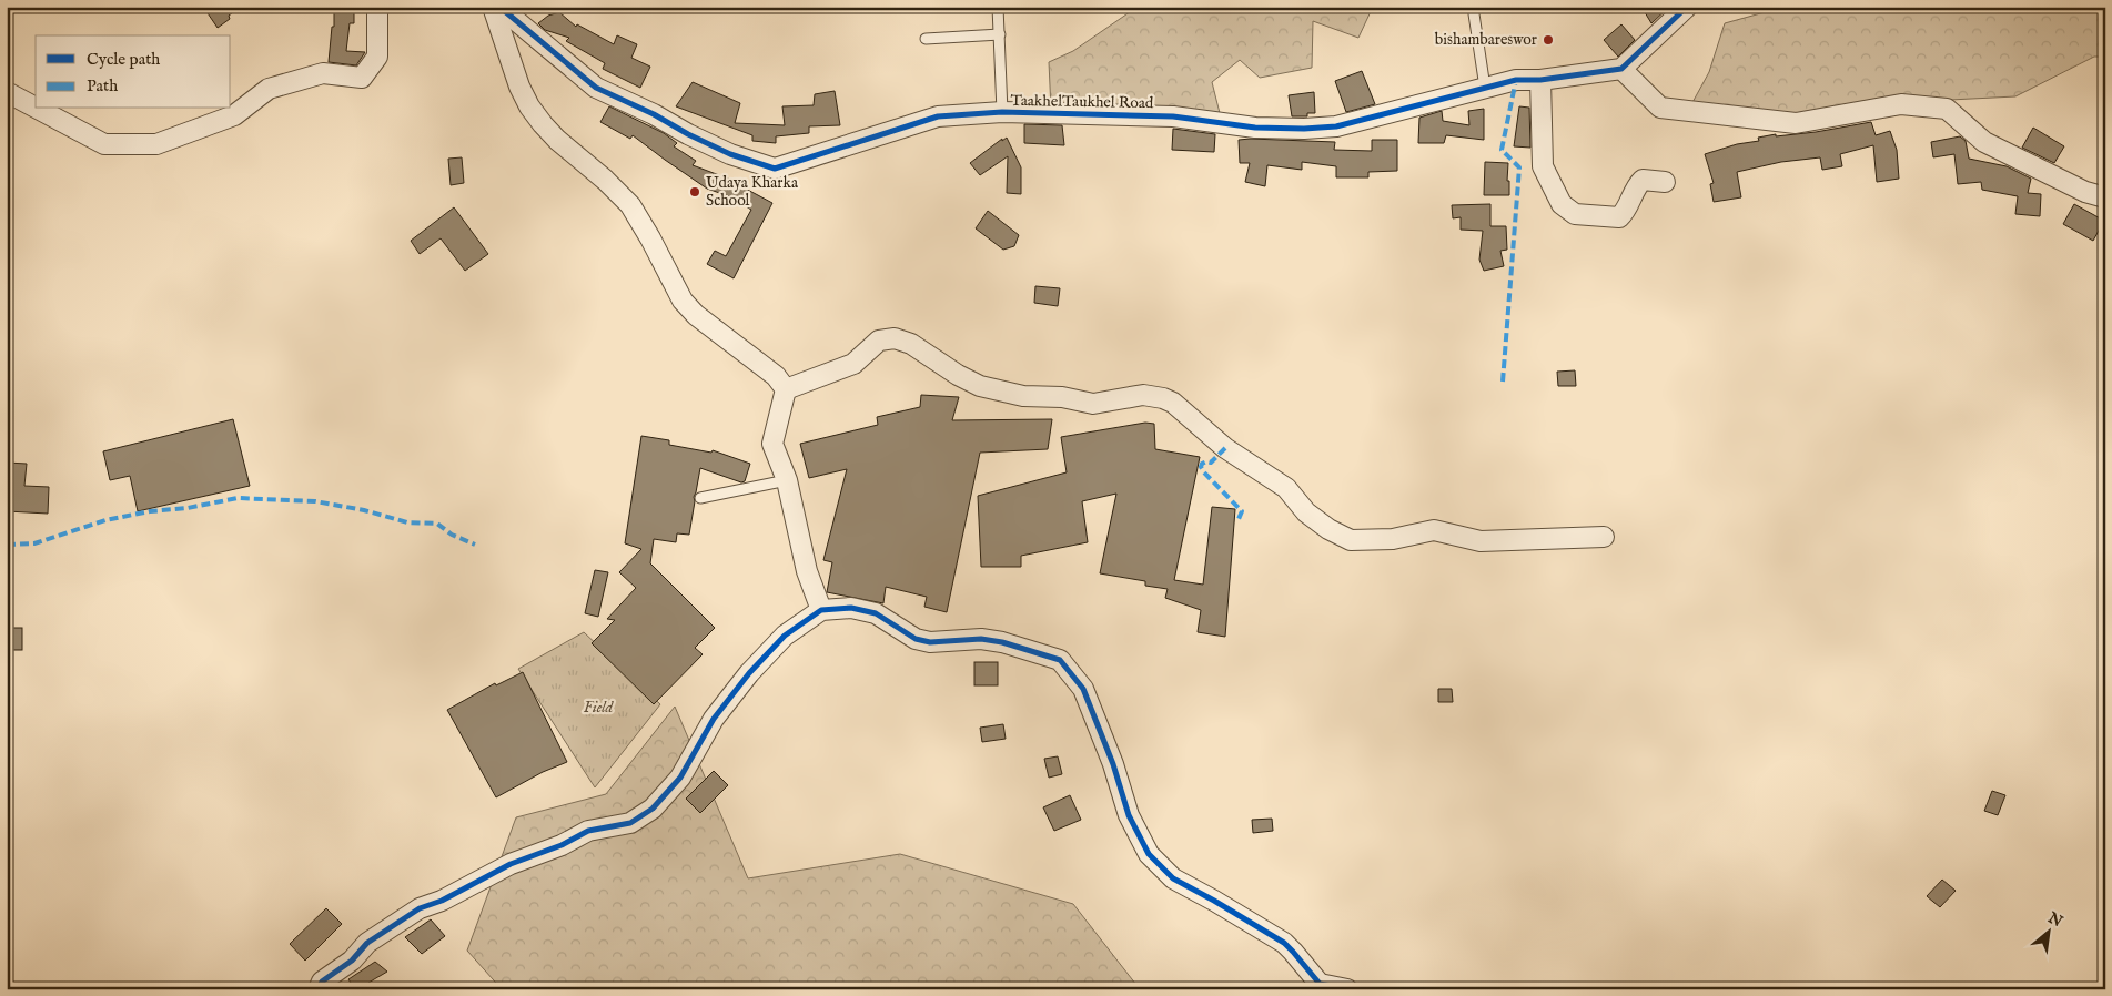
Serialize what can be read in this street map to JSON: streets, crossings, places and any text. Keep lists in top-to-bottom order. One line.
{"streets":{"street":["TaakhelTaukhel Road"]},"parks":["Field"],"places":["bishambareswor","Udaya Kharka School"],"legend":["Cycle path","Path"],"north":"top right"}
